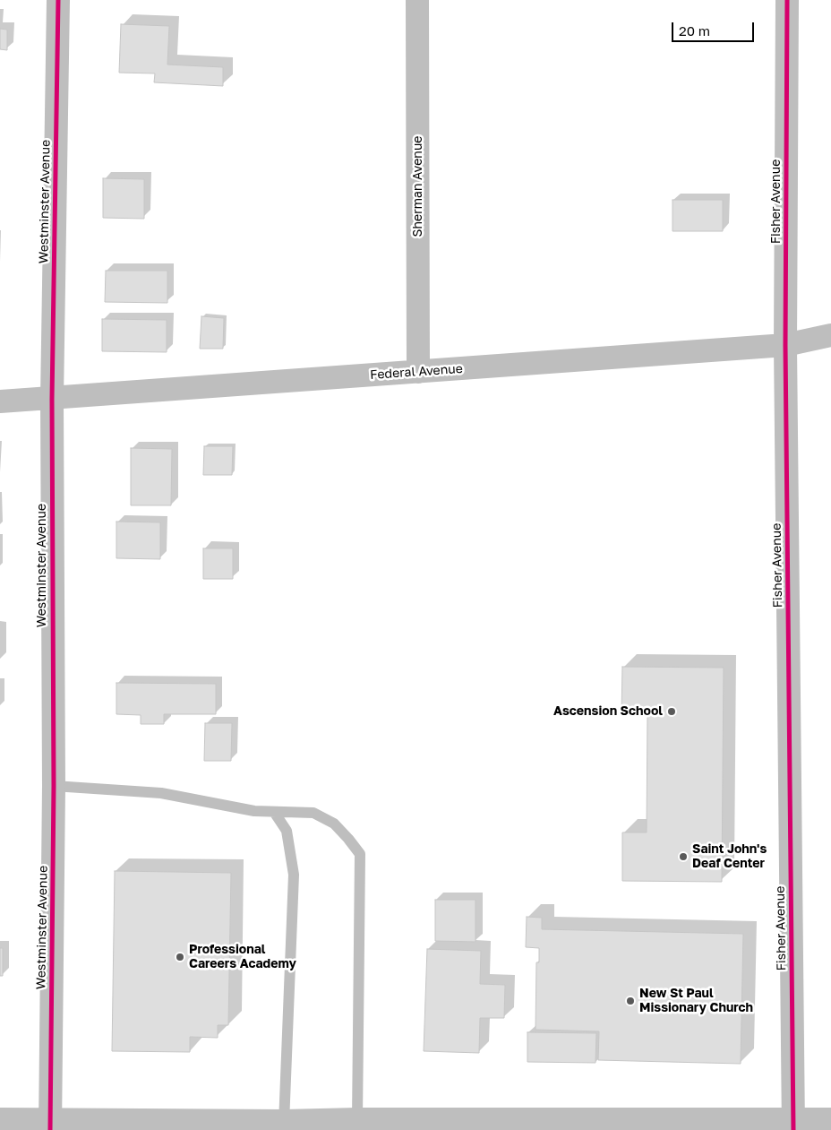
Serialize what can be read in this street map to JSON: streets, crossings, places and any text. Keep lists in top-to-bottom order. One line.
{"streets":{"street":["Sherman Avenue","Westminster Avenue","Fisher Avenue","Federal Avenue"]},"crossings":[["Sherman Avenue","Federal Avenue"],["Westminster Avenue","Federal Avenue"],["Fisher Avenue","Federal Avenue"]],"places":["Ascension School","Saint John's Deaf Center","Professional Careers Academy","New St Paul Missionary Church"],"scale_bar":"20 m"}
